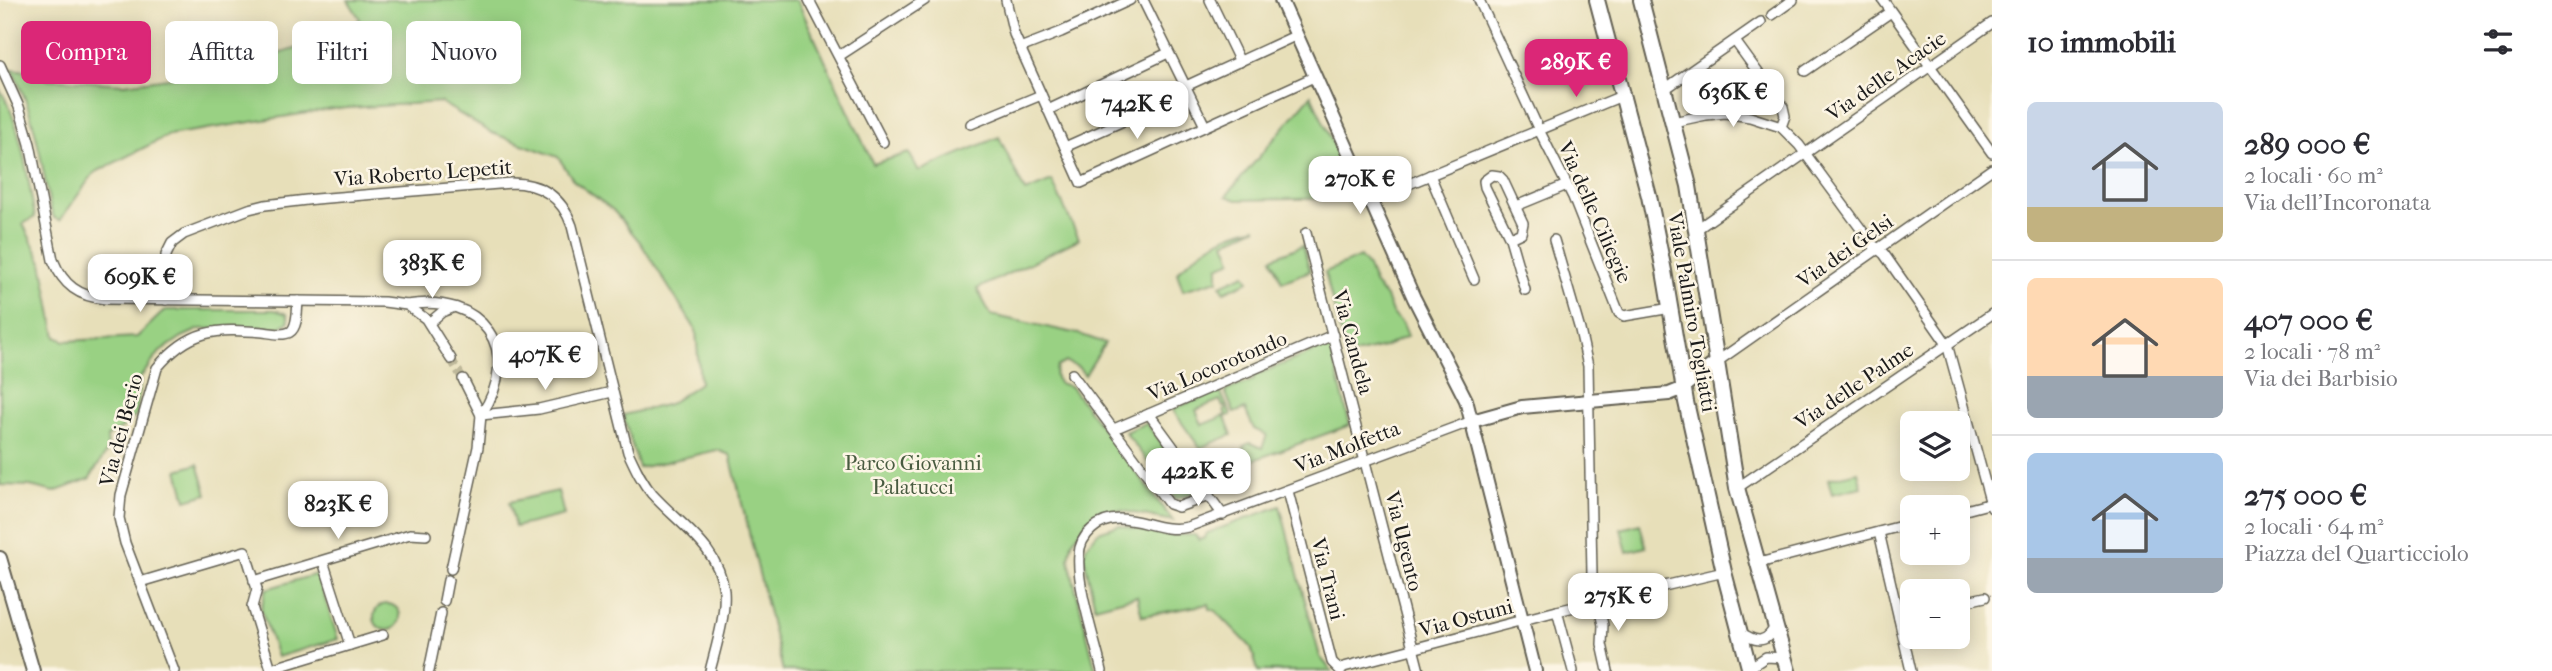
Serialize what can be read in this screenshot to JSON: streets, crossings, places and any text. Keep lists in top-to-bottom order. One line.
{"streets":{"main road":["Viale Palmiro Togliatti"],"street":["Via delle Acacie","Via Roberto Lepetit","Via delle Ciliegie","Via dei Gelsi","Via Candela","Via Locorotondo","Via delle Palme","Via dei Berio","Via Molfetta","Via Ugento","Via Trani","Via Ostuni"]},"crossings":[["Via delle Acacie","Viale Palmiro Togliatti"],["Via delle Ciliegie","Viale Palmiro Togliatti"],["Via dei Gelsi","Viale Palmiro Togliatti"],["Viale Palmiro Togliatti","Via delle Palme"],["Viale Palmiro Togliatti","Via Molfetta"],["Viale Palmiro Togliatti","Via Ostuni"],["Via Candela","Via Locorotondo"],["Via Candela","Via Molfetta"],["Via Candela","Via Ugento"],["Via Molfetta","Via Ugento"],["Via Molfetta","Via Trani"],["Via Ugento","Via Ostuni"],["Via Trani","Via Ostuni"]],"parks":["Parco Giovanni Palatucci"],"page":{"heading":"10 immobili","chip":["Compra","Affitta","Filtri","Nuovo"],"price":["289K €","636K €","742K €","270K €","383K €","609K €","407K €","422K €","823K €","275K €"],"list":[{"name":"289 000 €","note":"2 locali · 60 m² · Via dell'Incoronata"},{"name":"407 000 €","note":"2 locali · 78 m² · Via dei Barbisio"},{"name":"275 000 €","note":"2 locali · 64 m² · Piazza del Quarticciolo"}],"map_buttons":["+","−"]}}
